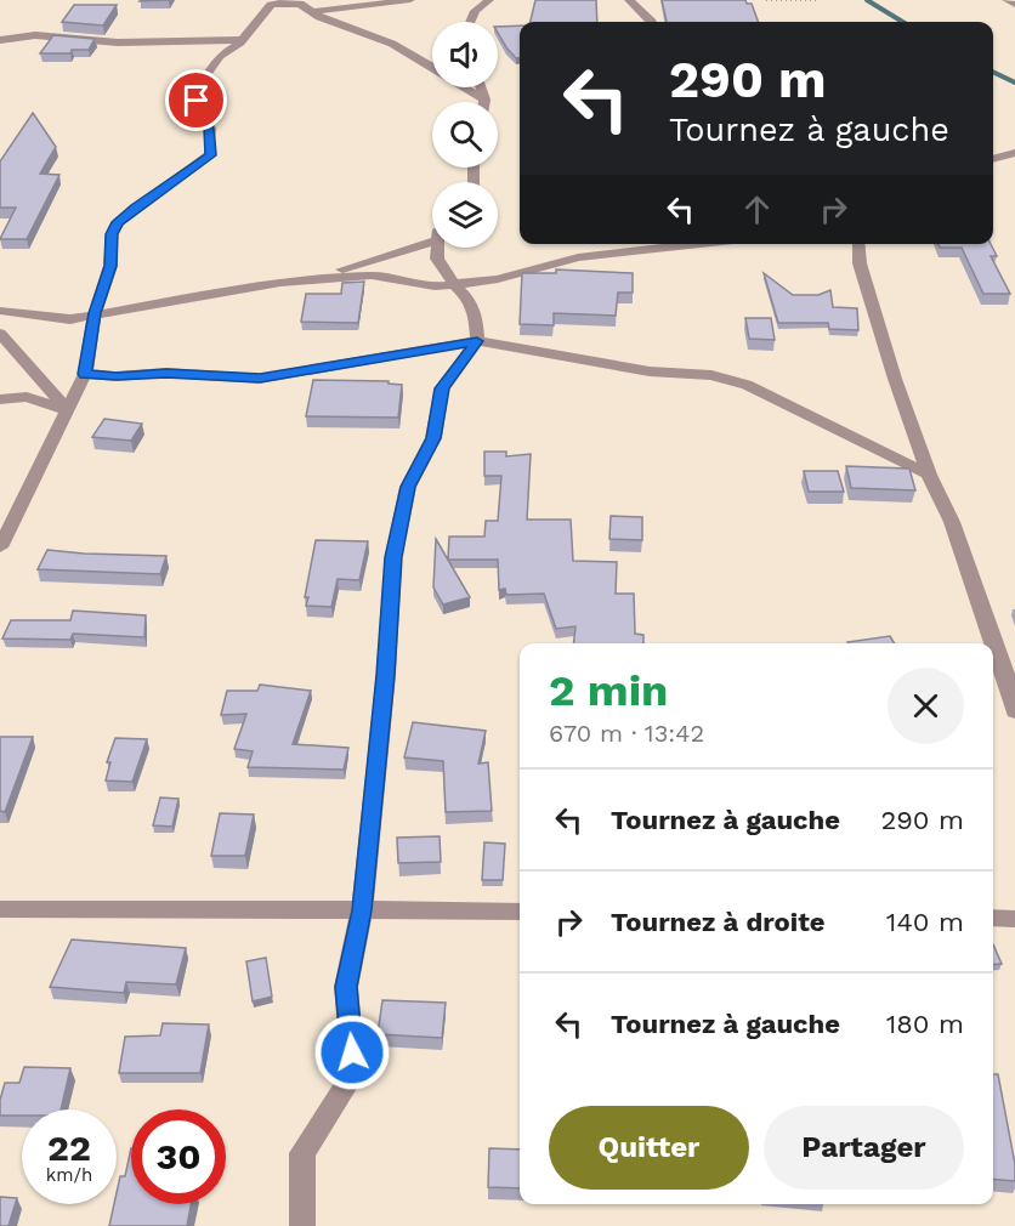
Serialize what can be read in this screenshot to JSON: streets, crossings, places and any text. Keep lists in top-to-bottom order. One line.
{"page":{"turn":["290 m","Tournez à gauche"],"heading":["2 min","670 m · 13:42"],"list":[{"name":"Tournez à gauche","value":"290 m"},{"name":"Tournez à droite","value":"140 m"},{"name":"Tournez à gauche","value":"180 m"}],"buttons":["Quitter","Partager"],"speed":"22 km/h","limit":"30"}}
